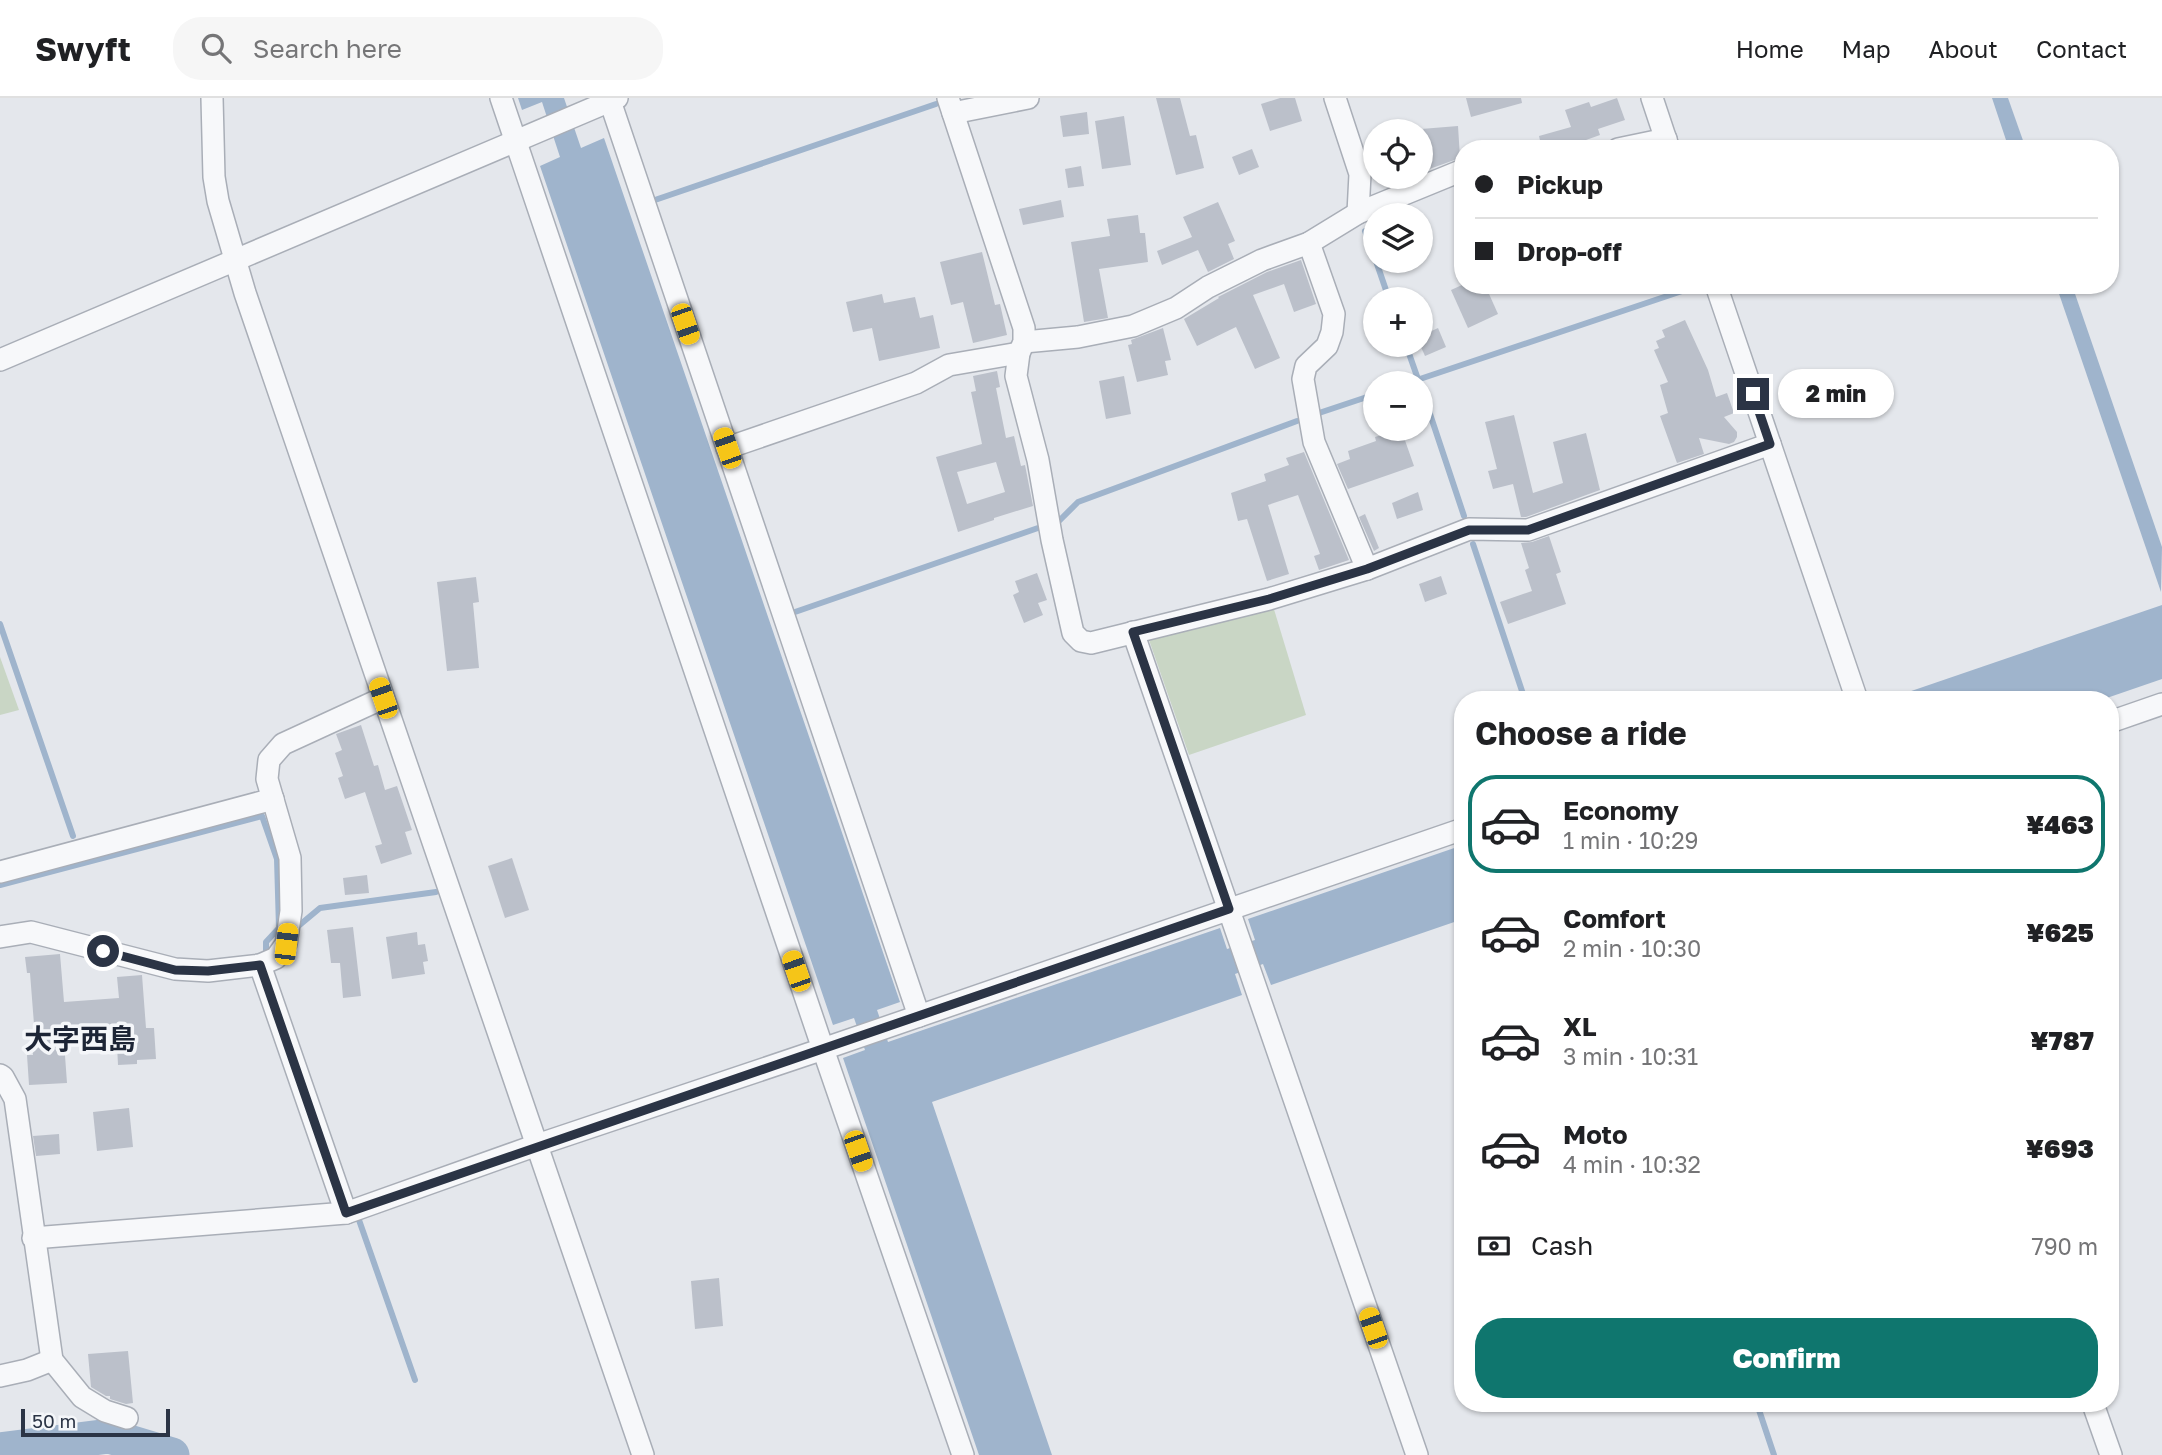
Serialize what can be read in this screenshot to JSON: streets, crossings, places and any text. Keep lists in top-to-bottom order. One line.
{"districts":["大字西島"],"scale_bar":"50 m","page":{"header":"Swyft","search":"Search here","nav":["Home","Map","About","Contact"],"map_buttons":["+","−"],"banner":["Pickup","Drop-off"],"bubble":"2 min","heading":"Choose a ride","list":[{"name":"Economy","note":"1 min · 10:29","value":"¥463"},{"name":"Comfort","note":"2 min · 10:30","value":"¥625"},{"name":"XL","note":"3 min · 10:31","value":"¥787"},{"name":"Moto","note":"4 min · 10:32","value":"¥693"}],"pay":["Cash","790 m"],"buttons":"Confirm","scale":"50 m"}}
